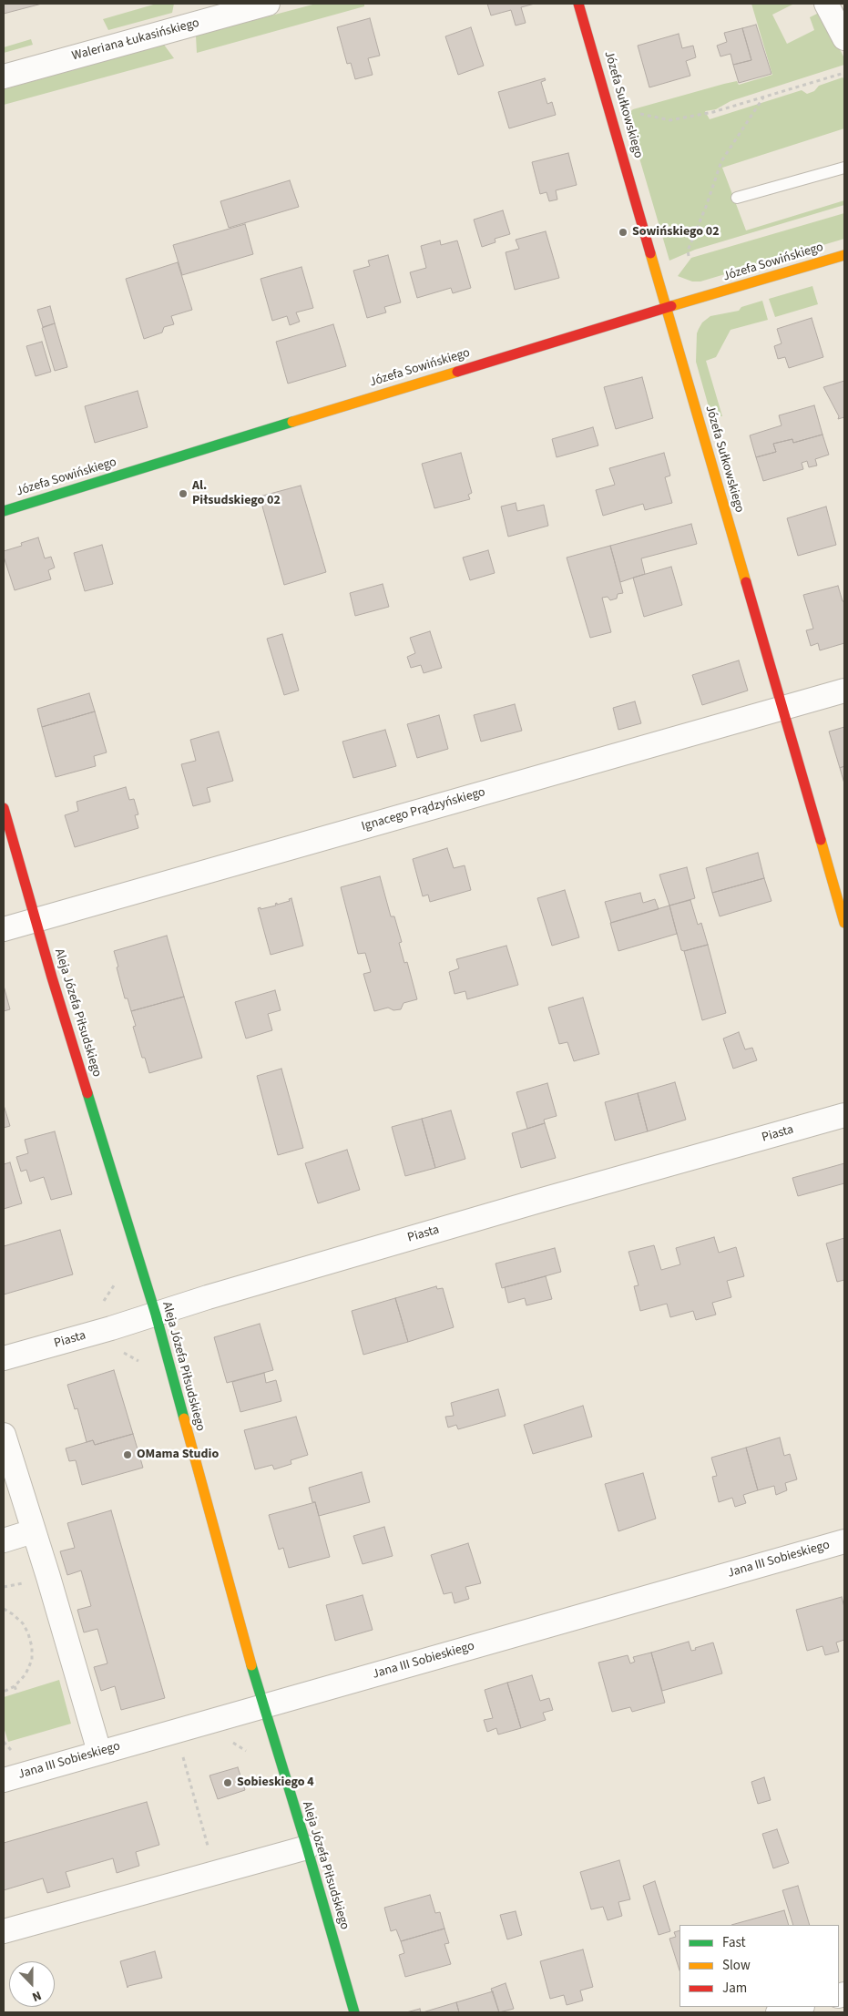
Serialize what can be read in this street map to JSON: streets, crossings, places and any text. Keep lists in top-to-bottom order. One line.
{"streets":{"street":["Waleriana Łukasińskiego","Józefa Sułkowskiego","Józefa Sowińskiego","Ignacego Prądzyńskiego","Aleja Józefa Piłsudskiego","Piasta","Jana III Sobieskiego"]},"crossings":[["Józefa Sułkowskiego","Józefa Sowińskiego"],["Józefa Sułkowskiego","Ignacego Prądzyńskiego"],["Ignacego Prądzyńskiego","Aleja Józefa Piłsudskiego"],["Aleja Józefa Piłsudskiego","Piasta"],["Aleja Józefa Piłsudskiego","Jana III Sobieskiego"]],"places":["Sowińskiego 02","Al. Piłsudskiego 02","OMama Studio","Sobieskiego 4"],"legend":["Fast","Slow","Jam"],"north":"bottom"}
